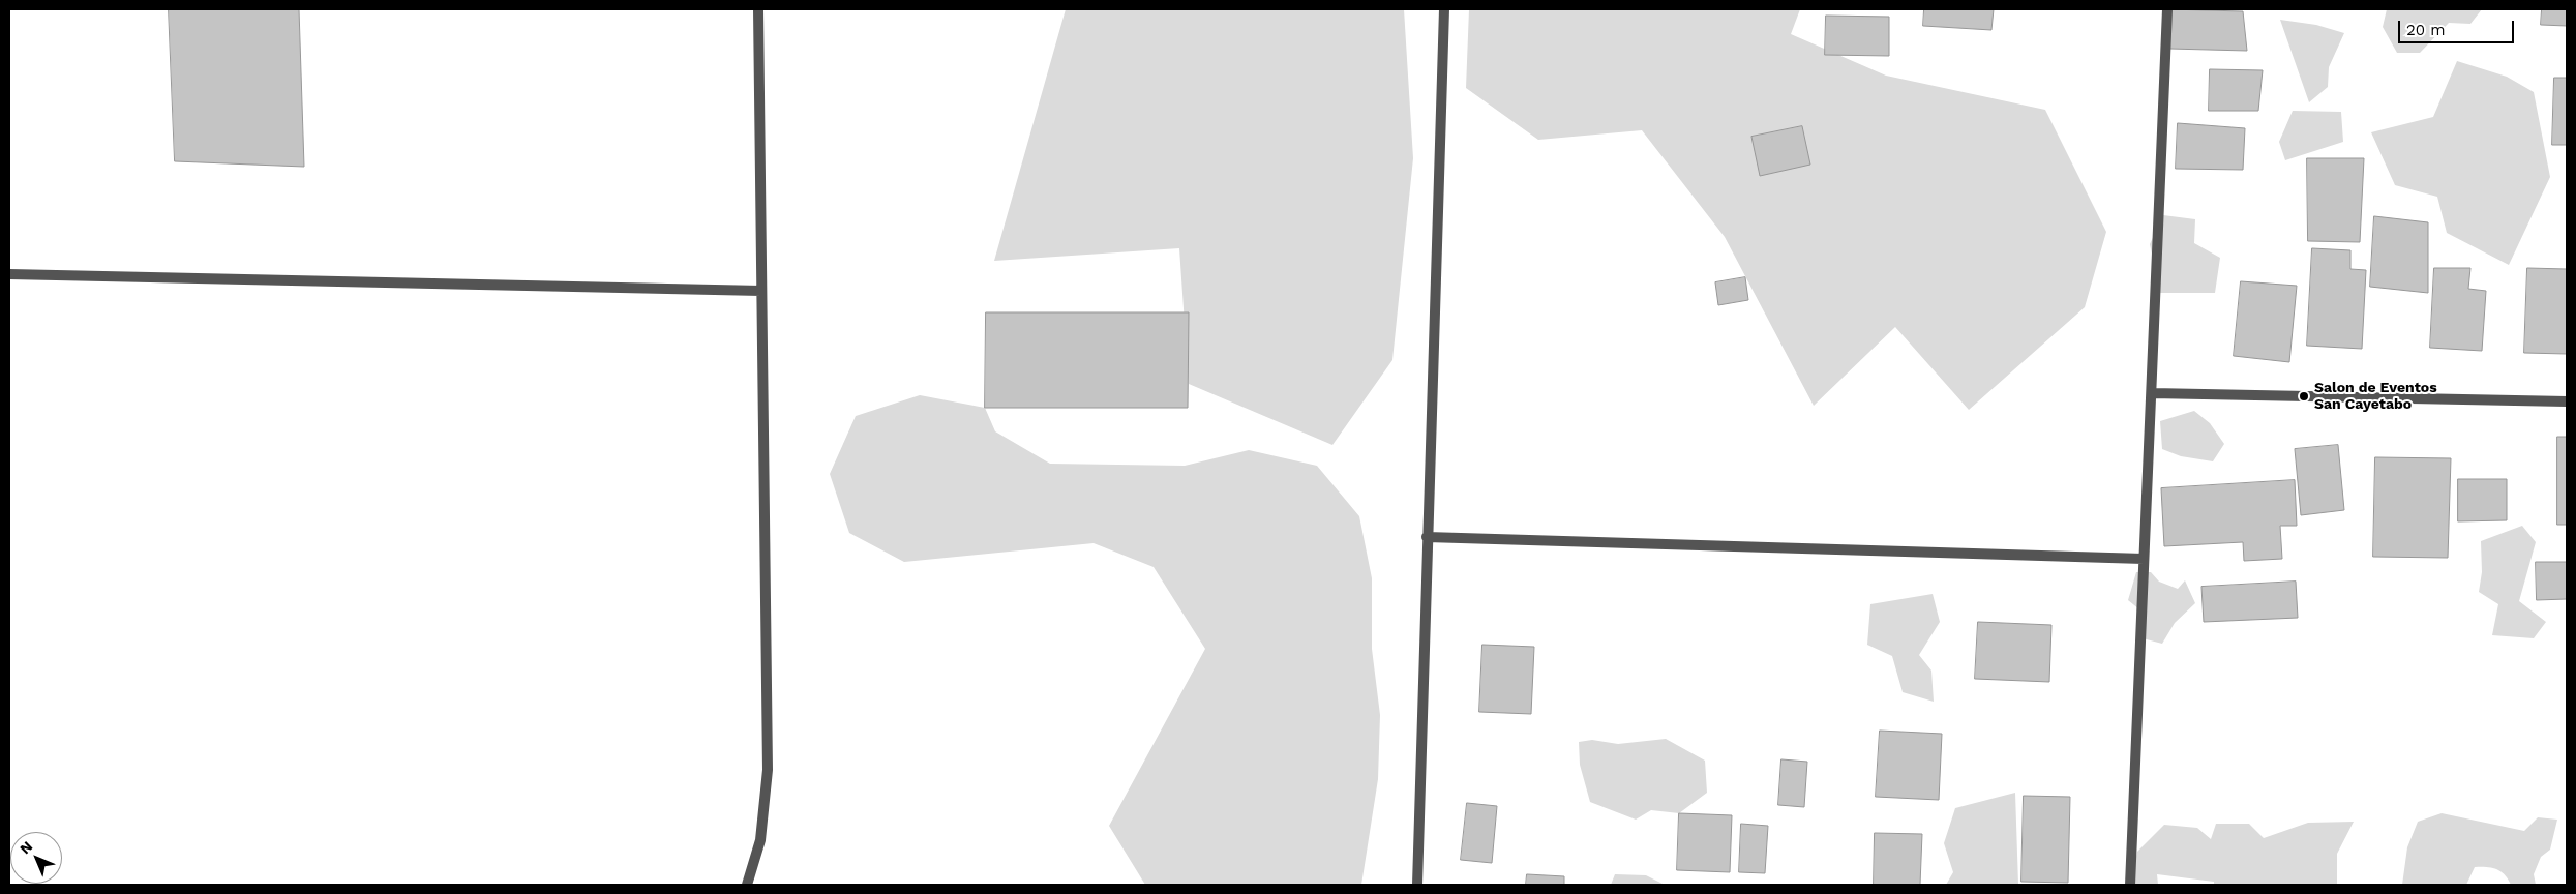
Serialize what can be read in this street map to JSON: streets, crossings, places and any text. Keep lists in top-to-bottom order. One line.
{"places":["Salon de Eventos San Cayetabo"],"scale_bar":"20 m","north":"top left"}
